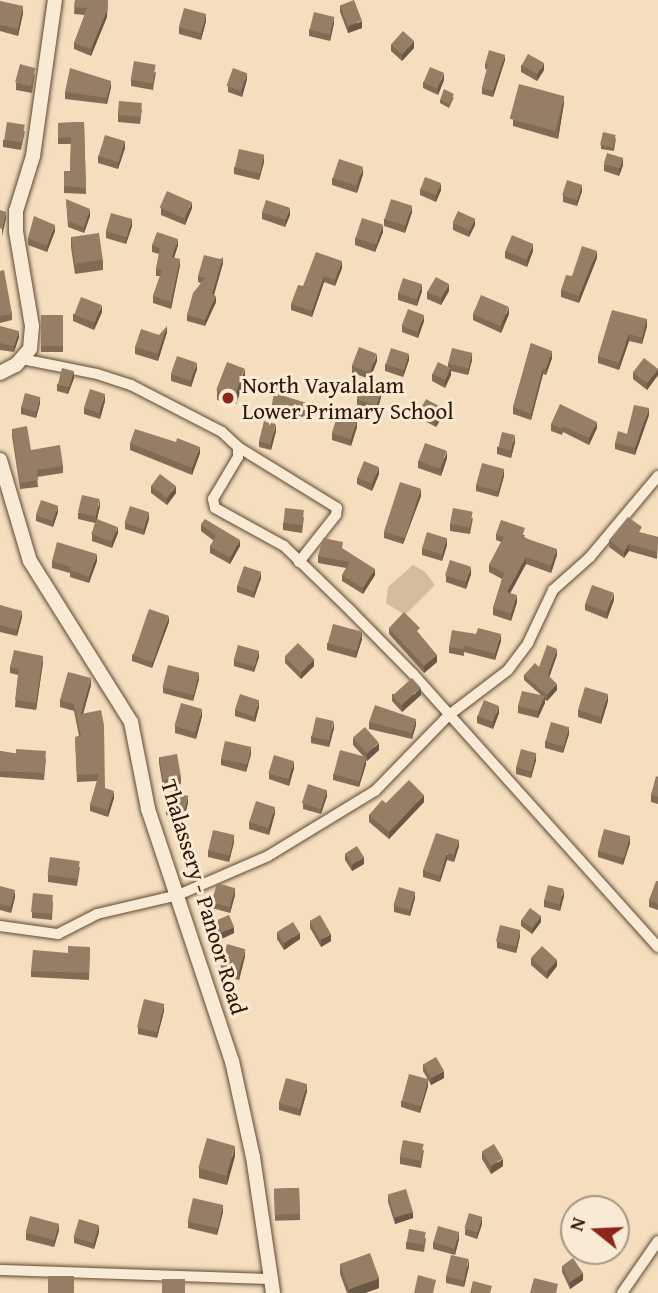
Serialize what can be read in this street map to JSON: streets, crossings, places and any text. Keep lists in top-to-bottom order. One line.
{"streets":{"main road":["Thalassery - Panoor Road"]},"places":["North Vayalalam Lower Primary School"],"north":"left"}
